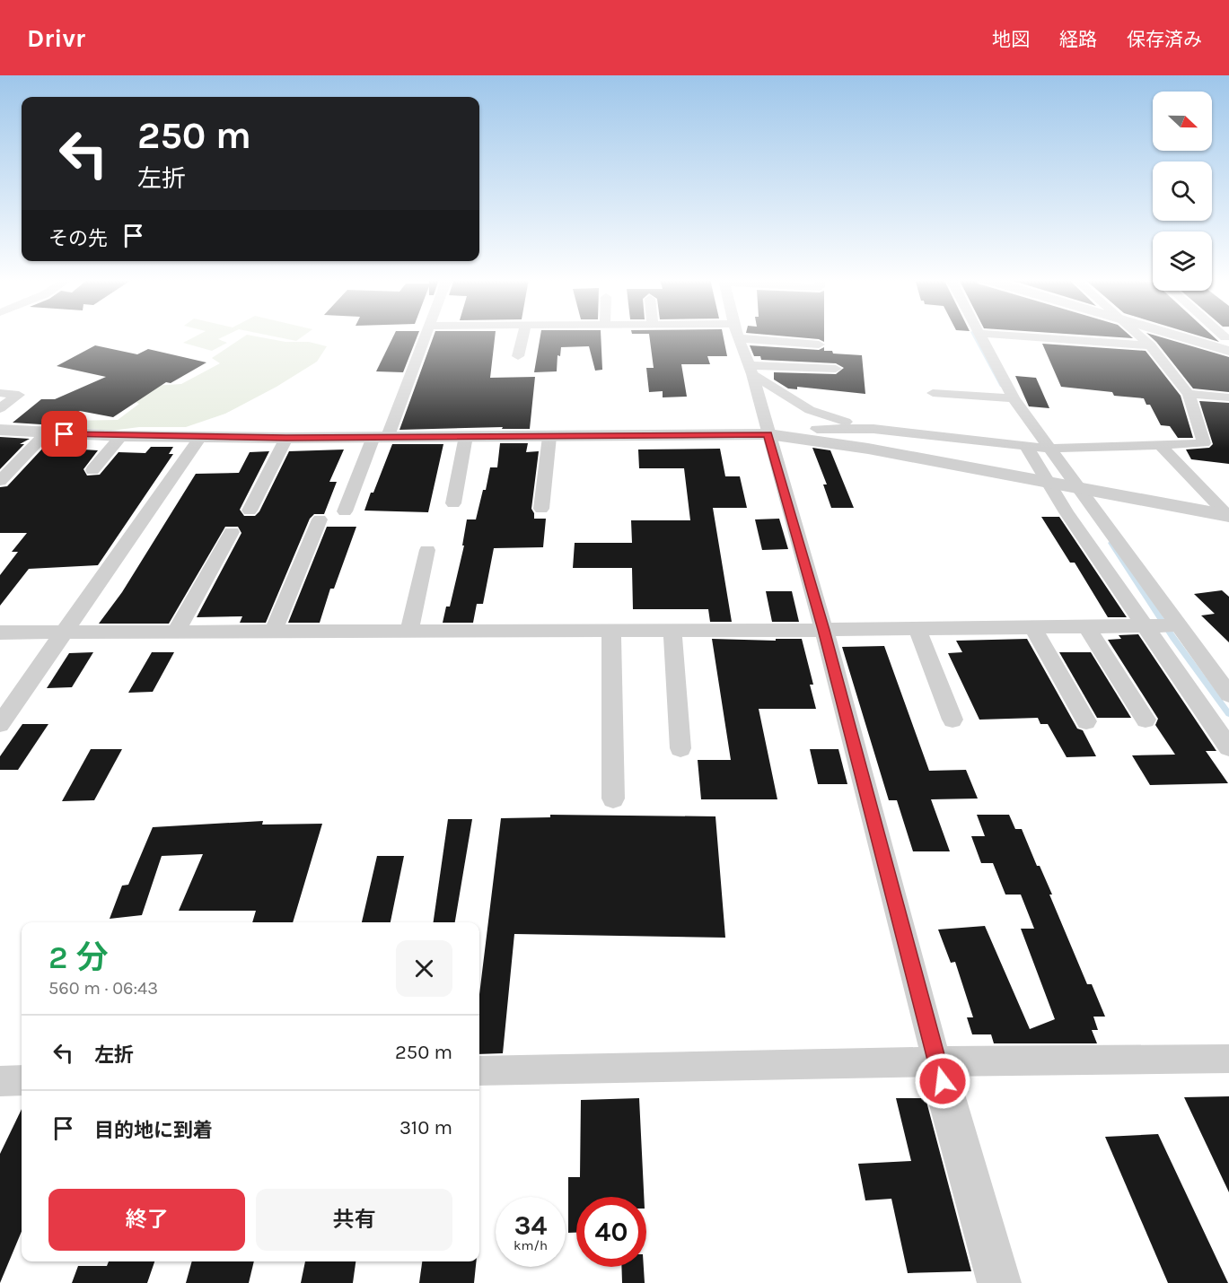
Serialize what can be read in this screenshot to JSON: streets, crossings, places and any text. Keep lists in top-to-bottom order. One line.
{"north":"right","page":{"header":"Drivr","nav":["地図","経路","保存済み"],"turn":["250 m","左折"],"then":"その先","heading":["2 分","560 m · 06:43"],"list":[{"name":"左折","value":"250 m"},{"name":"目的地に到着","value":"310 m"}],"buttons":["終了","共有"],"speed":"34 km/h","limit":"40"}}
